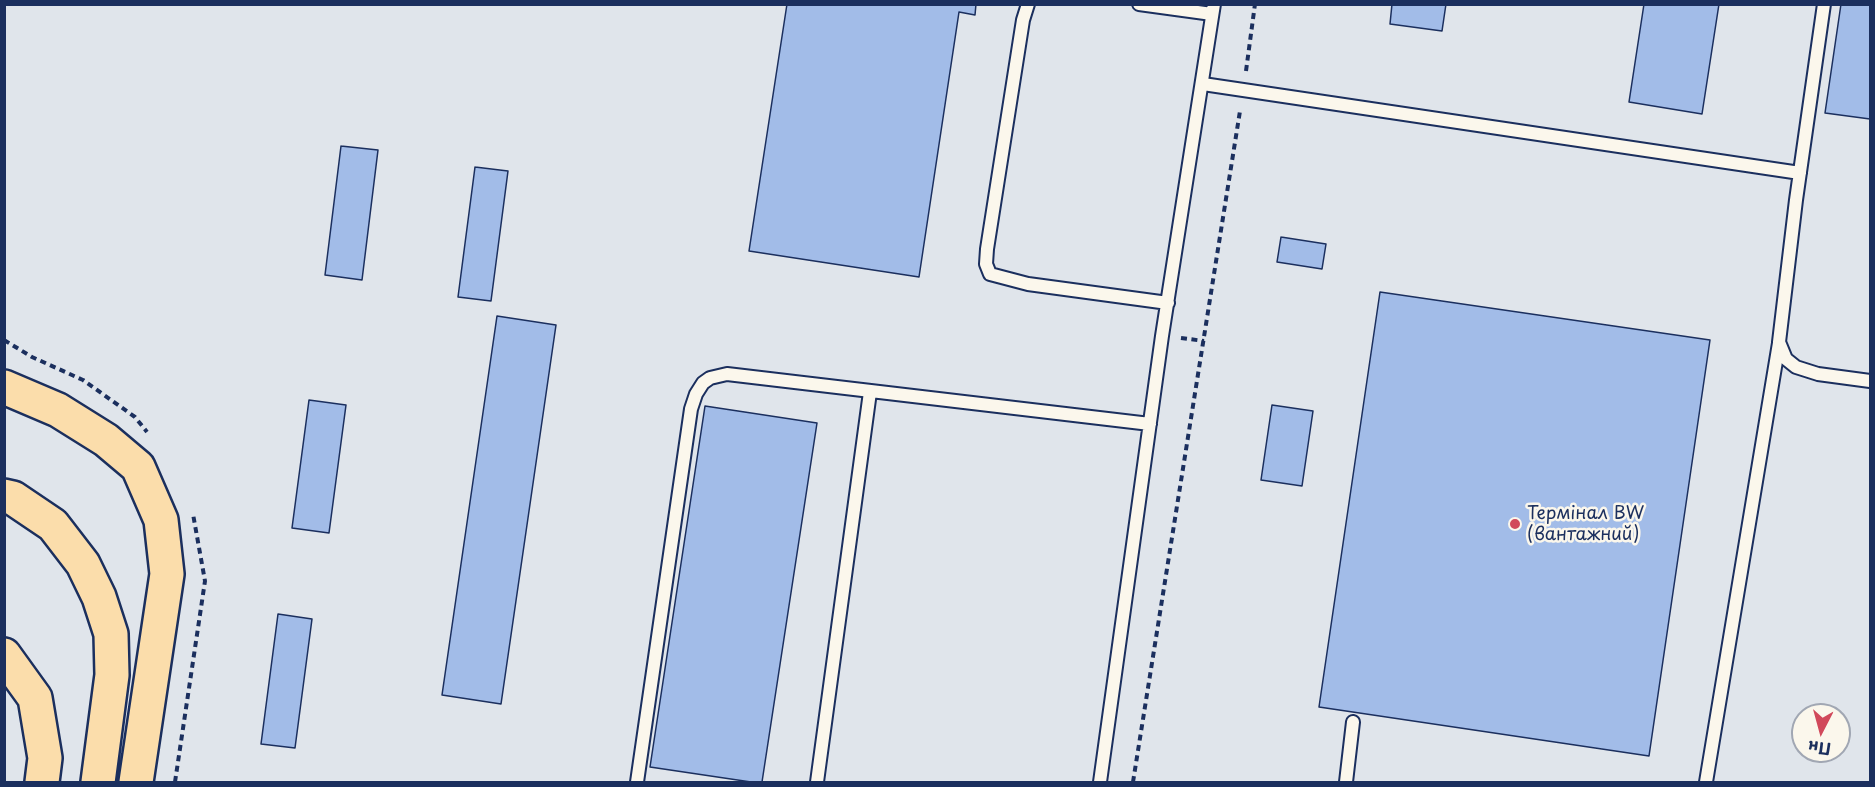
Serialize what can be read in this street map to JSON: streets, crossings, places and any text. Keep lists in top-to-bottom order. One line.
{"places":["Термінал BW (вантажний)"],"north":"bottom"}
